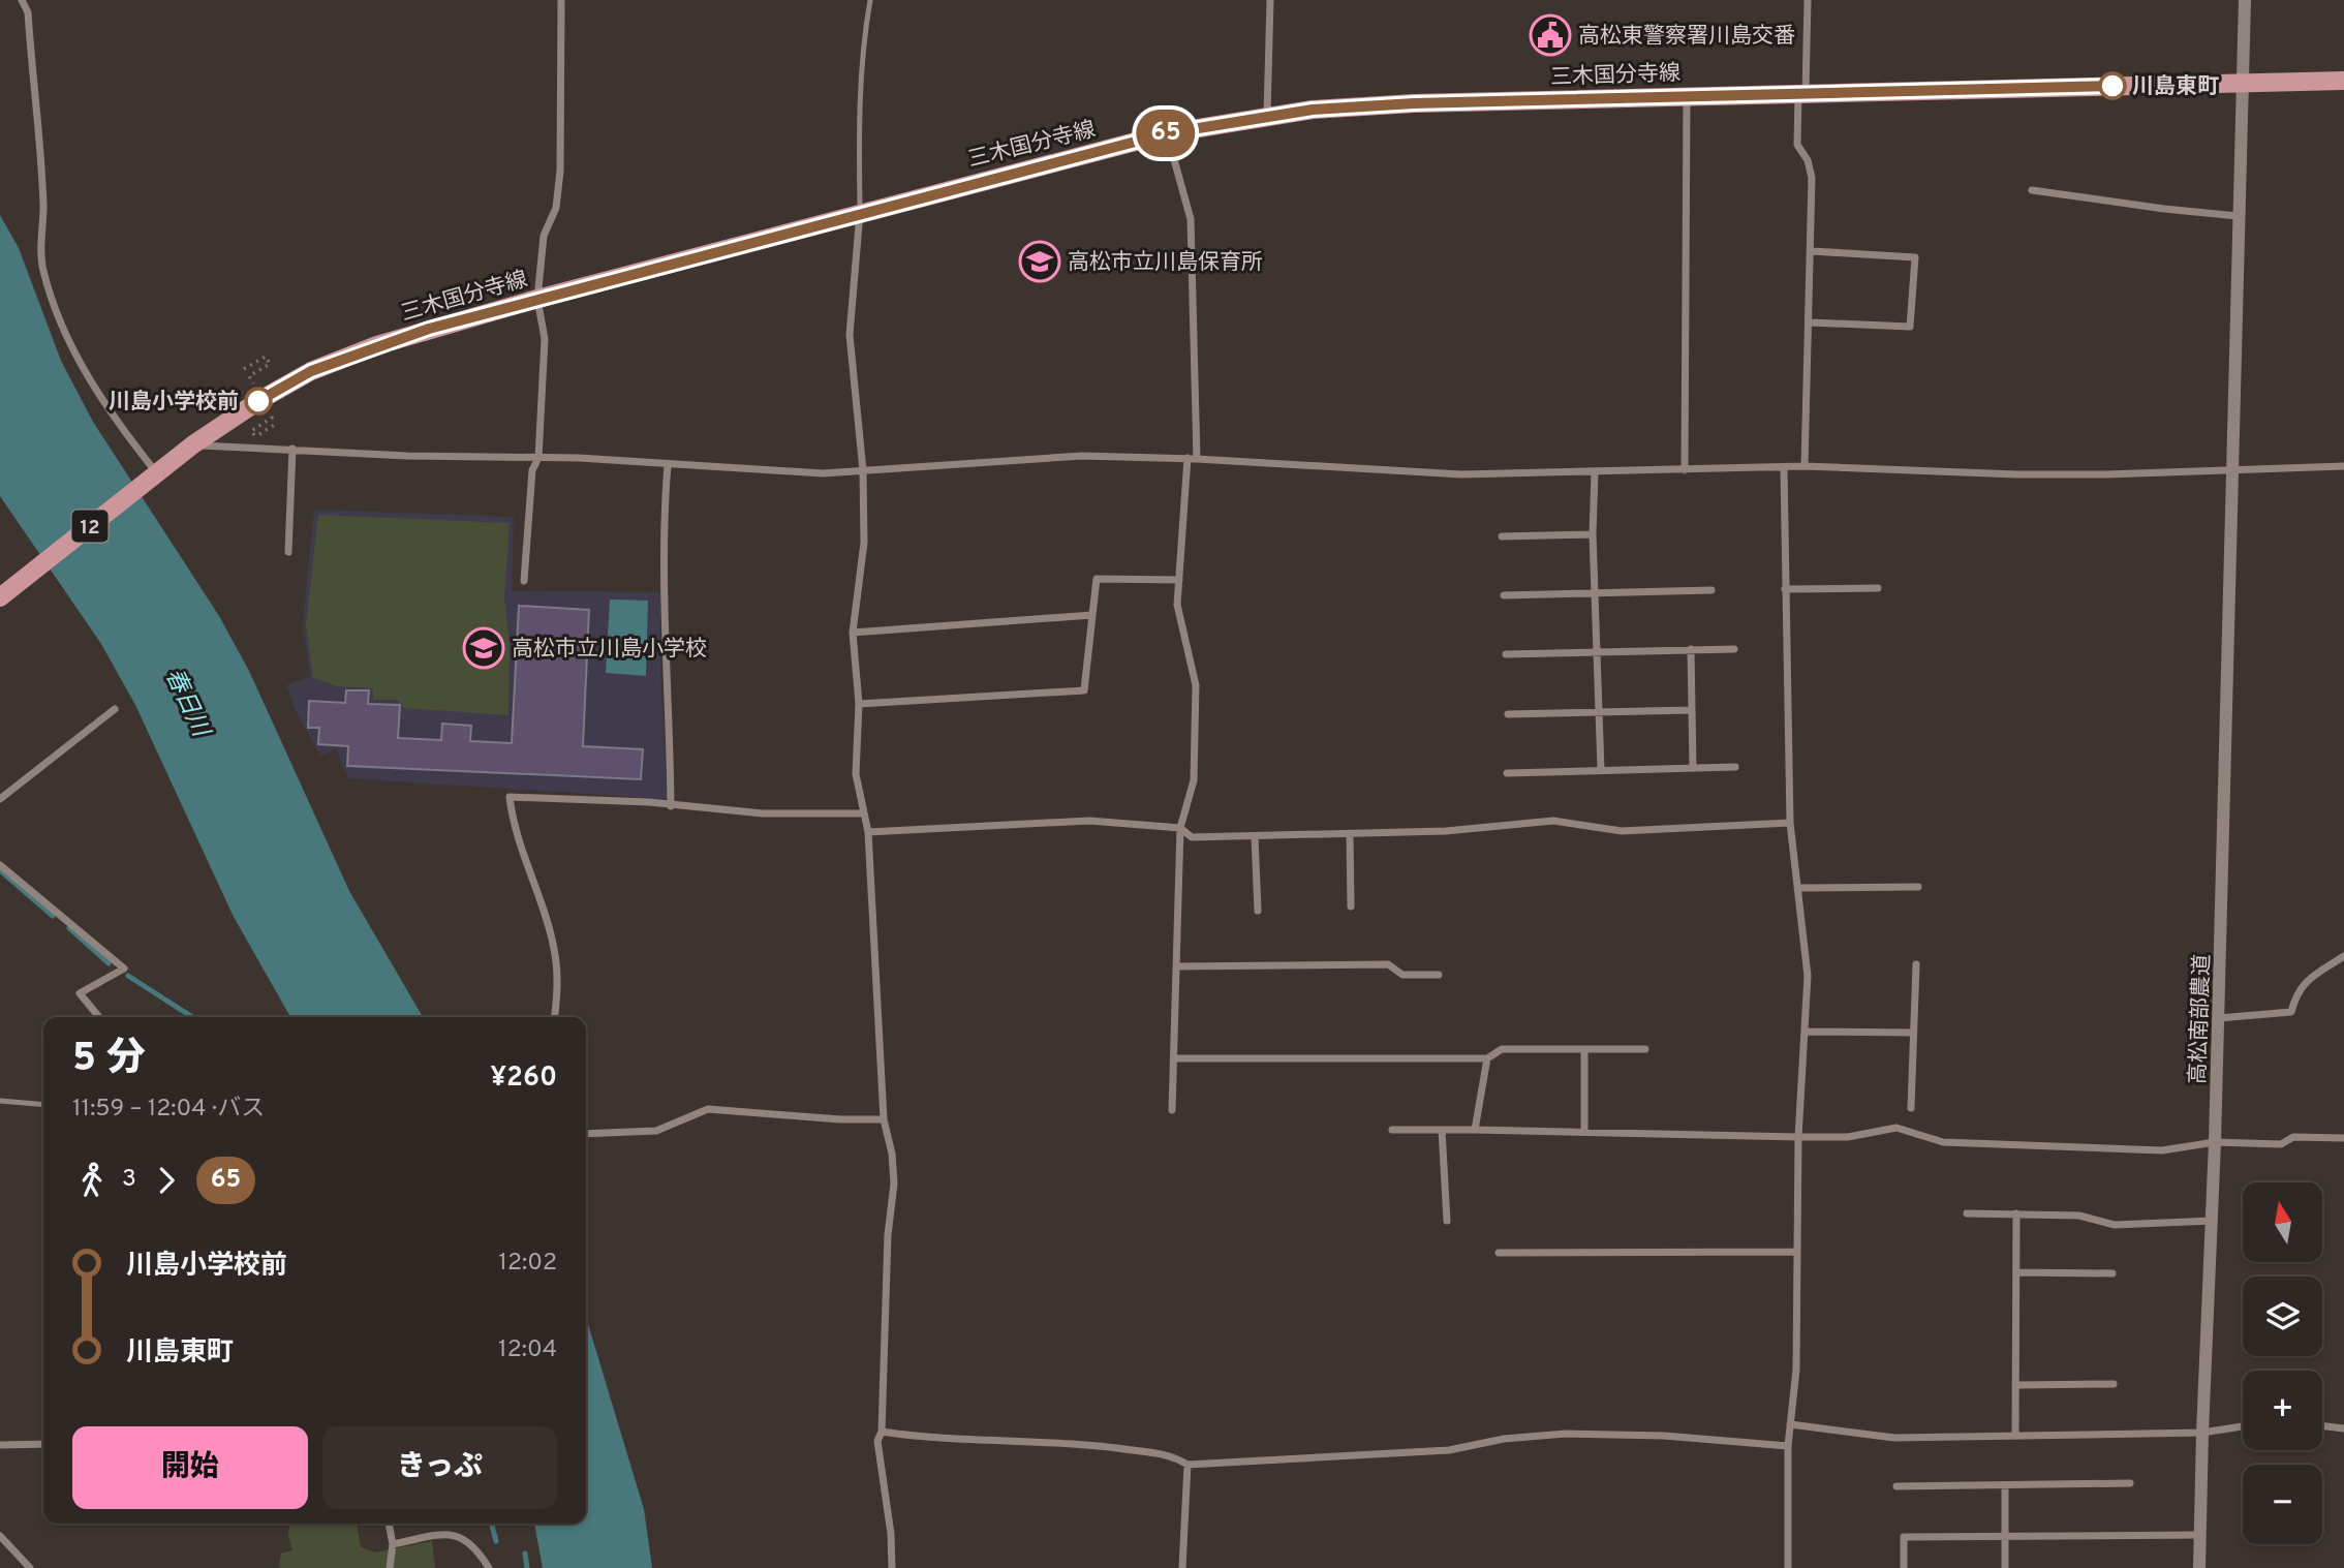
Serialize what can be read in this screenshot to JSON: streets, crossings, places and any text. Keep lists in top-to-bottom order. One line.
{"streets":{"main road":["三木国分寺線","12"],"street":["高松南部農道"]},"crossings":[["三木国分寺線","高松南部農道"]],"water":["春日川"],"places":{"public building":["高松東警察署川島交番"],"other":["川島東町","川島小学校前"],"school or university":["高松市立川島保育所","高松市立川島小学校"]},"lines":["bus line 65"],"north":"top","page":{"on_map":"65","heading":["5 分","11:59 – 12:04 · バス","¥260"],"legs":["3","65"],"map_buttons":["+","−"],"list":[{"name":"川島小学校前","value":"12:02"},{"name":"川島東町","value":"12:04"}],"buttons":["開始","きっぷ"]}}
